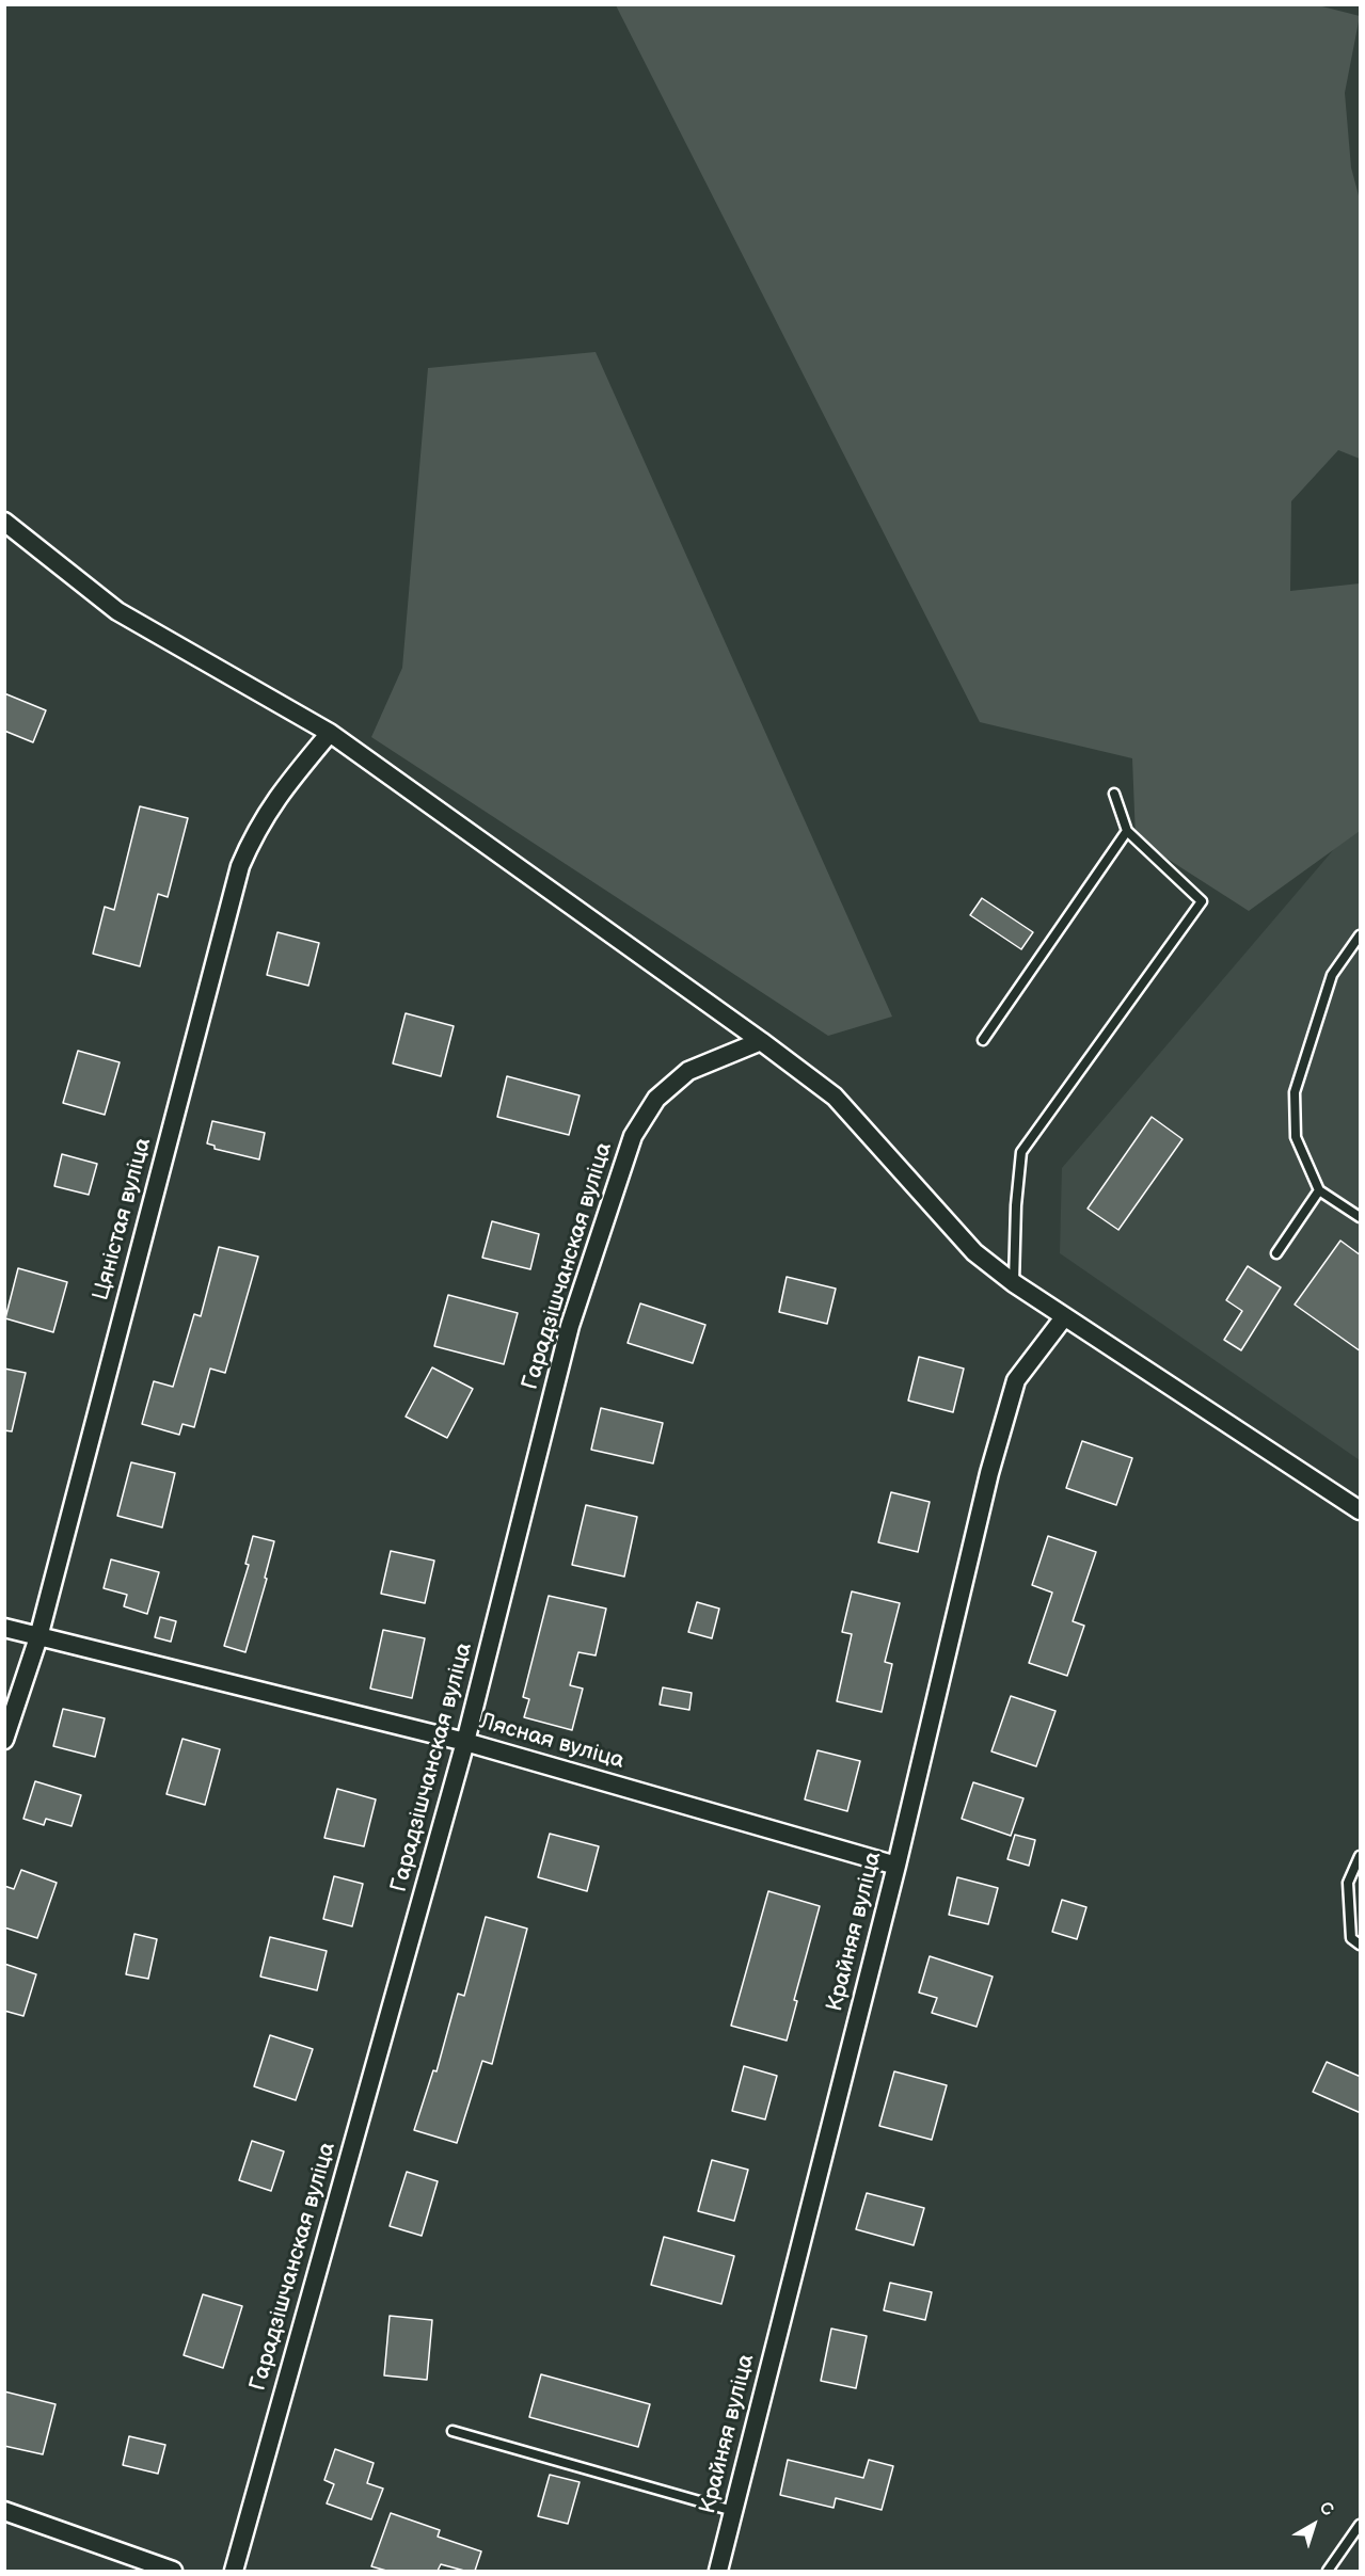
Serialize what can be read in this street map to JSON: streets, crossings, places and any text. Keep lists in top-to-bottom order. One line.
{"streets":{"street":["Цяністая вуліца","Гарадзішчанская вуліца","Лясная вуліца","Крайняя вуліца"]},"crossings":[["Цяністая вуліца","Лясная вуліца"],["Гарадзішчанская вуліца","Лясная вуліца"],["Лясная вуліца","Крайняя вуліца"]],"north":"top right"}
